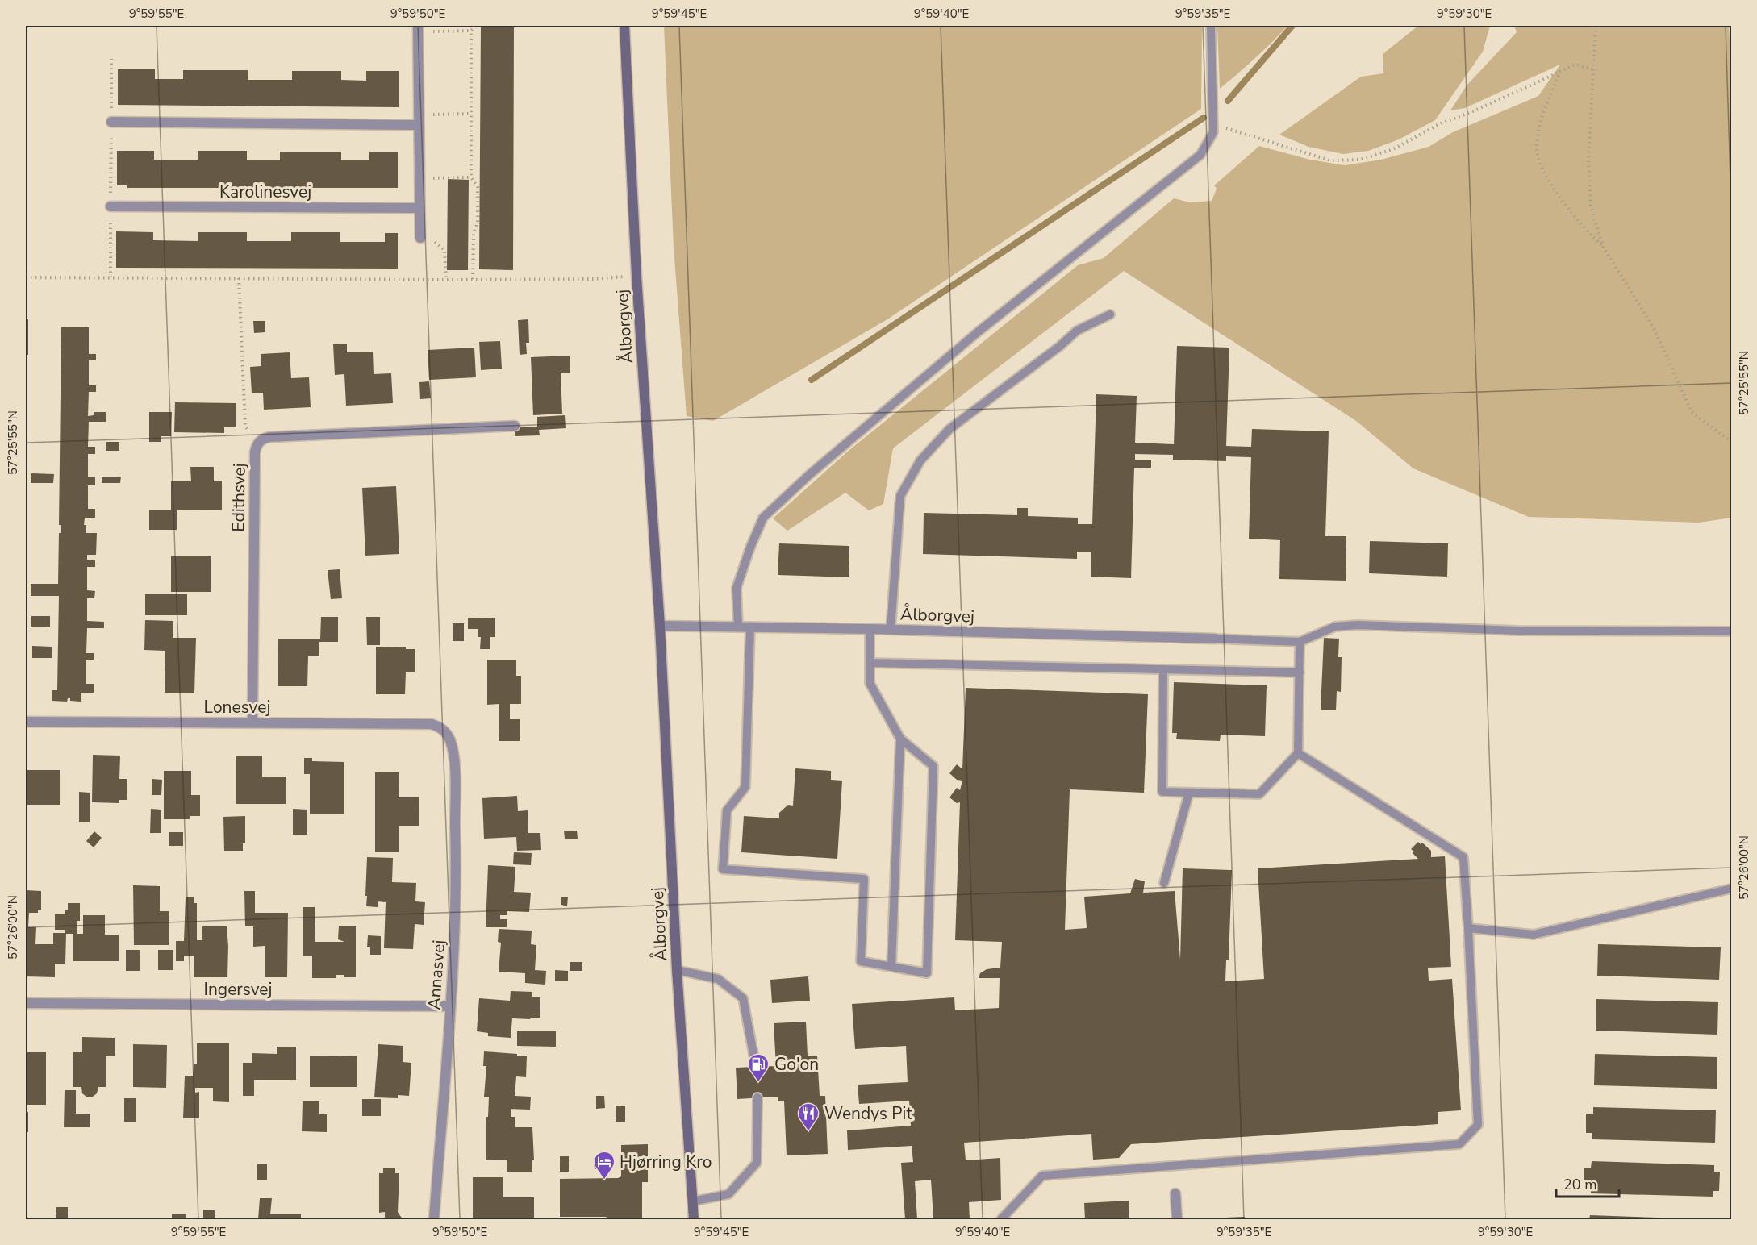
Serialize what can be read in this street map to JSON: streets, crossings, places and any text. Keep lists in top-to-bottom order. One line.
{"streets":{"main road":["Ålborgvej"],"street":["Karolinesvej","Edithsvej","Lonesvej","Annasvej","Ingersvej"]},"crossings":[["Edithsvej","Lonesvej"],["Lonesvej","Annasvej"],["Annasvej","Ingersvej"]],"places":{"fuel station":["Go'on"],"restaurant":["Wendys Pit"],"hotel":["Hjørring Kro"]},"scale_bar":"20 m","coordinates":["9°59'55\"E","9°59'50\"E","9°59'45\"E","9°59'40\"E","9°59'35\"E","9°59'30\"E","57°25'55\"N","57°26'00\"N"]}
